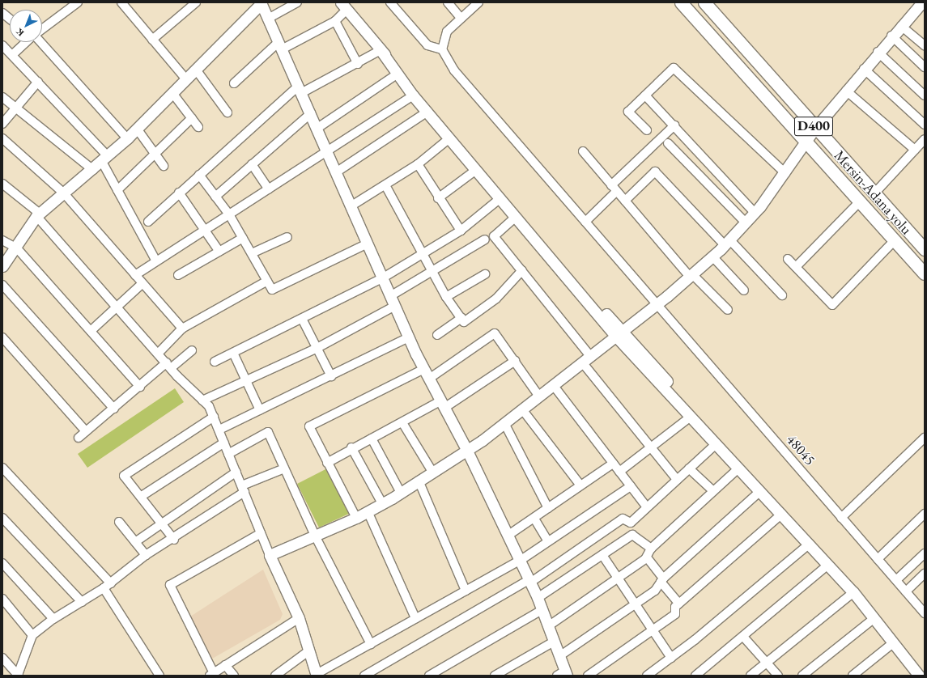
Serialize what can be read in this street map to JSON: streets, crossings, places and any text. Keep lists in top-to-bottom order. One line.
{"streets":{"highway":["D400","Mersin-Adana yolu"],"street":["48045"]},"north":"bottom left"}
